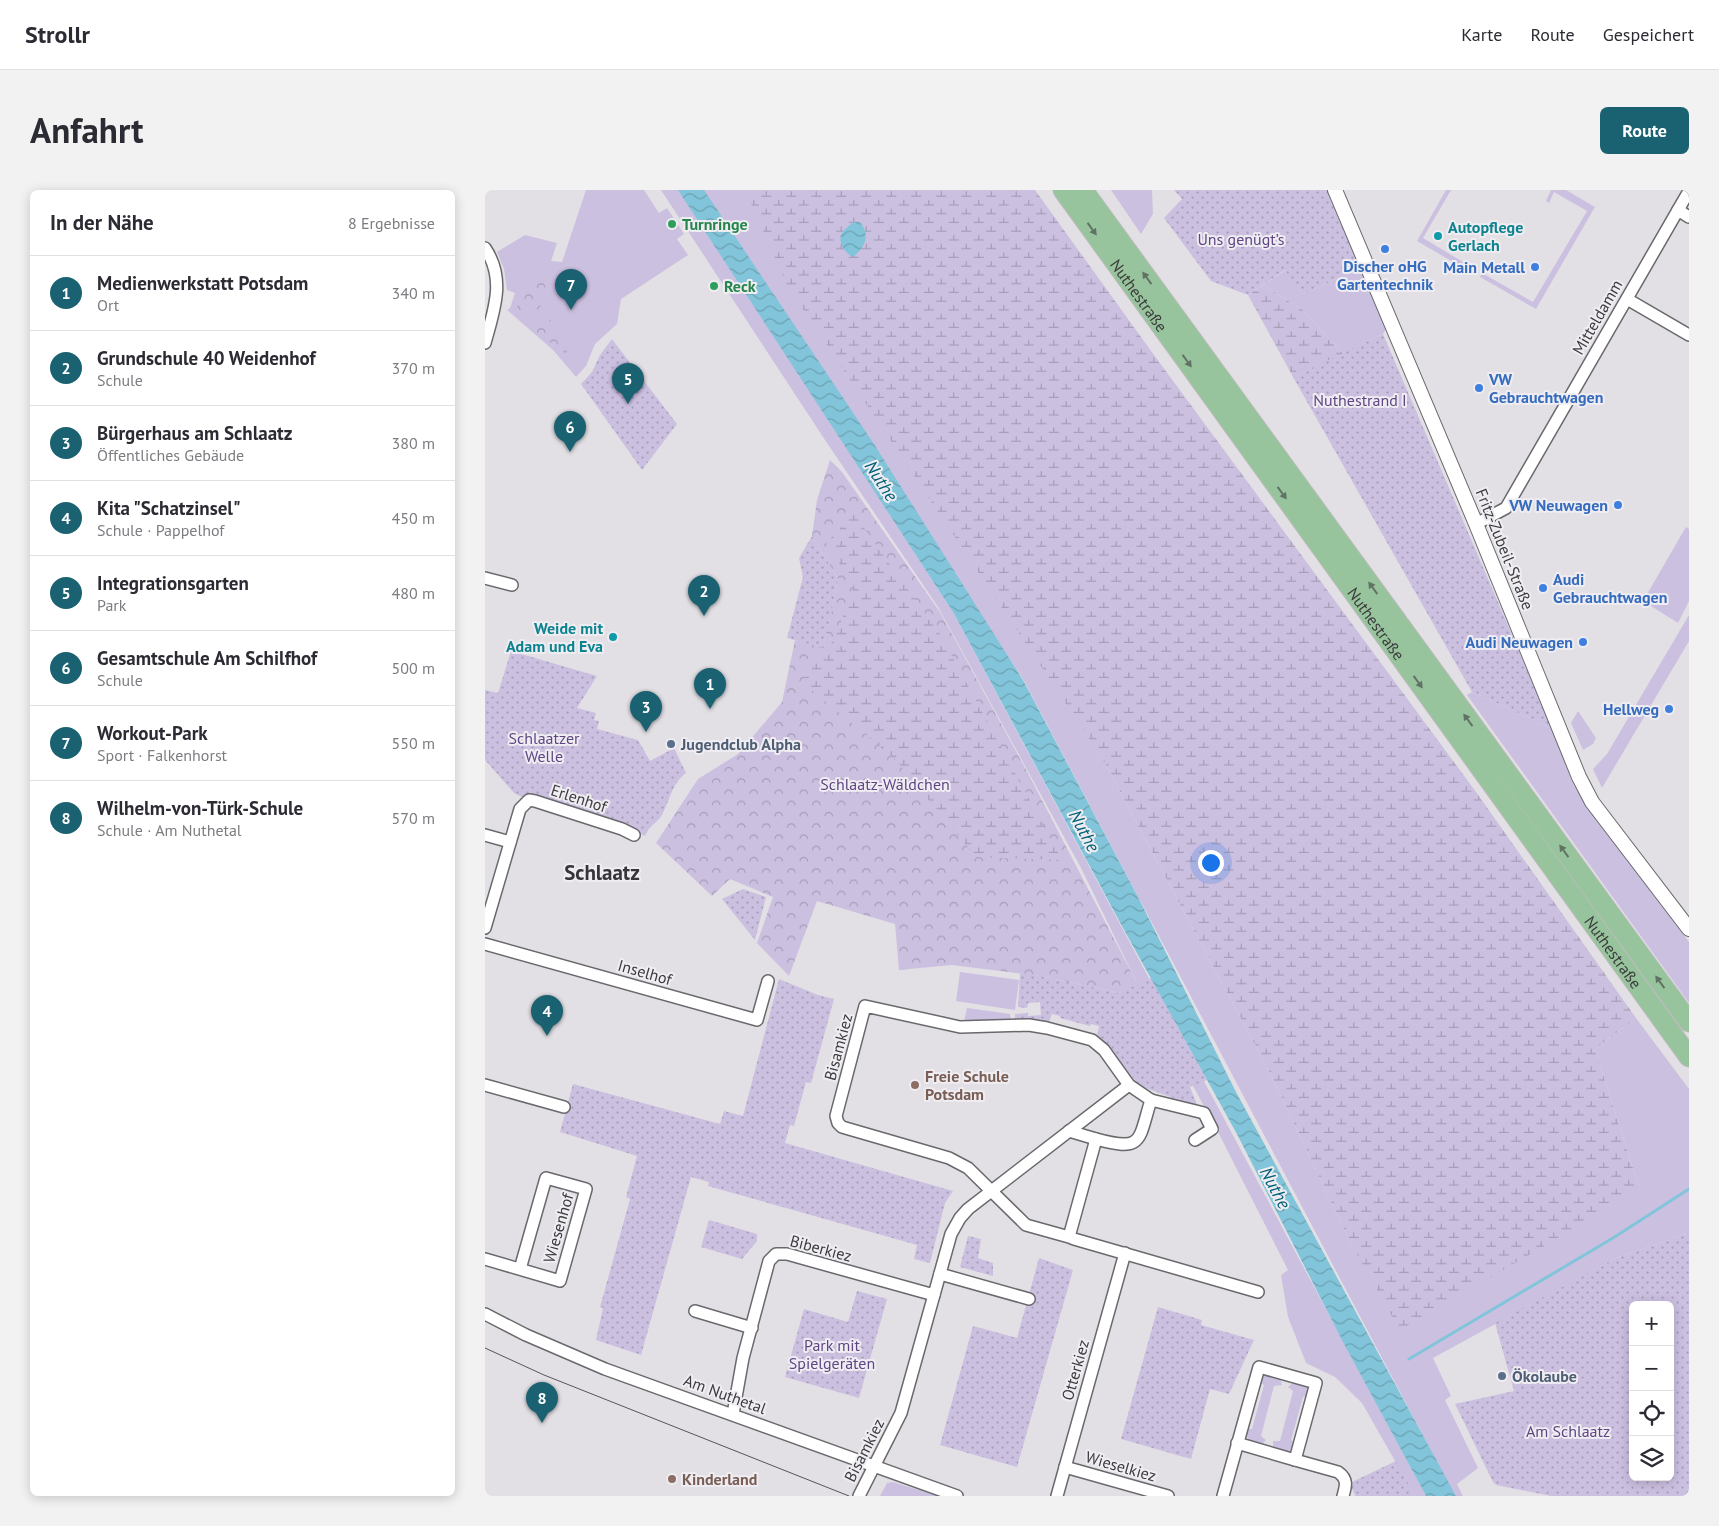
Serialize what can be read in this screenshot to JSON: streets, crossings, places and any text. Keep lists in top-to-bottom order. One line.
{"streets":{"highway":["Nuthestraße"],"street":["Mitteldamm","Fritz-Zubeil-Straße","Erlenhof","Inselhof","Bisamkiez","Wiesenhof","Biberkiez","Otterkiez","Am Nuthetal","Wieselkiez"]},"crossings":[["Mitteldamm","Fritz-Zubeil-Straße"],["Bisamkiez","Biberkiez"],["Bisamkiez","Am Nuthetal"],["Biberkiez","Am Nuthetal"],["Otterkiez","Wieselkiez"]],"districts":["Schlaatz"],"water":["Nuthe"],"parks":["Uns genügt’s","Nuthestrand I","Schlaatzer Welle","Schlaatz-Wäldchen","Park mit Spielgeräten","Am Schlaatz"],"places":["Turnringe","Autopflege Gerlach","Discher oHG Gartentechnik","Main Metall","Reck","VW Gebrauchtwagen","VW Neuwagen","Audi Gebrauchtwagen","Weide mit Adam und Eva","Audi Neuwagen","Hellweg","Jugendclub Alpha","Freie Schule Potsdam","Ökolaube","Kinderland"],"page":{"header":"Strollr","nav":["Karte","Route","Gespeichert"],"title":"Anfahrt","buttons":"Route","heading":["In der Nähe","8 Ergebnisse"],"list":[{"mark":"1","name":"Medienwerkstatt Potsdam","note":"Ort","value":"340 m"},{"mark":"2","name":"Grundschule 40 Weidenhof","note":"Schule","value":"370 m"},{"mark":"3","name":"Bürgerhaus am Schlaatz","note":"Öffentliches Gebäude","value":"380 m"},{"mark":"4","name":"Kita \"Schatzinsel\"","note":"Schule · Pappelhof","value":"450 m"},{"mark":"5","name":"Integrationsgarten","note":"Park","value":"480 m"},{"mark":"6","name":"Gesamtschule Am Schilfhof","note":"Schule","value":"500 m"},{"mark":"7","name":"Workout-Park","note":"Sport · Falkenhorst","value":"550 m"},{"mark":"8","name":"Wilhelm-von-Türk-Schule","note":"Schule · Am Nuthetal","value":"570 m"}],"pins":["7","5","6","2","1","3","4","8"],"map_buttons":["+","−"]}}
